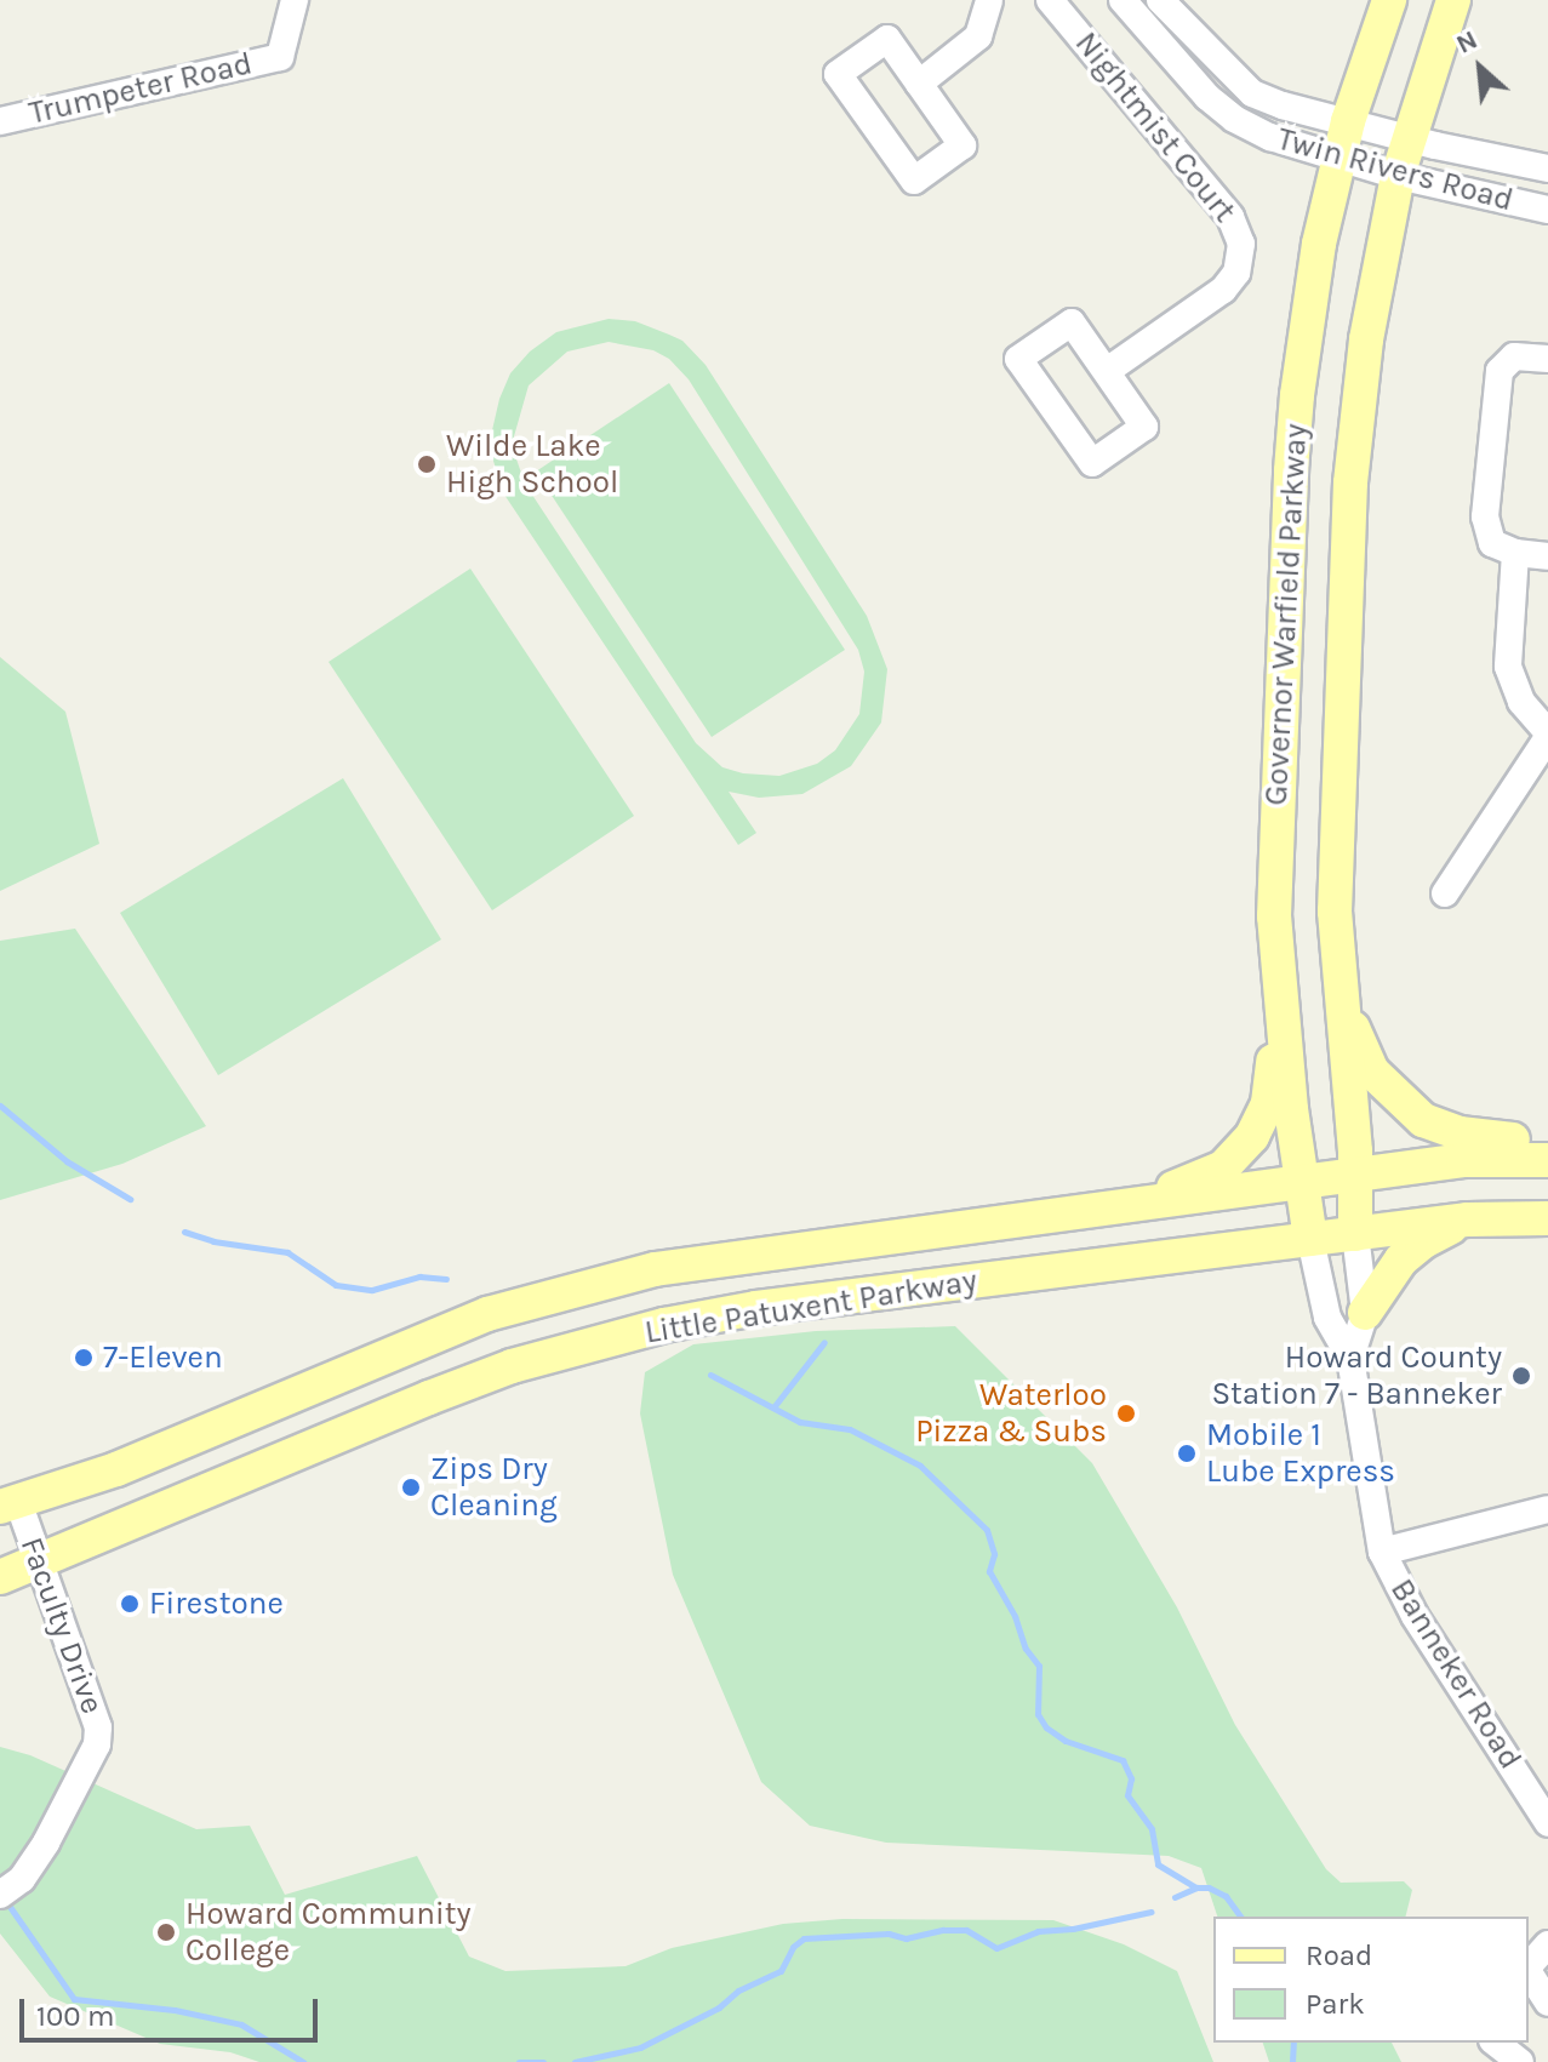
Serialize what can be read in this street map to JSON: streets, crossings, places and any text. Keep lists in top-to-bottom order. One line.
{"streets":{"main road":["Governor Warfield Parkway","Little Patuxent Parkway"],"street":["Trumpeter Road","Nightmist Court","Twin Rivers Road","Faculty Drive","Banneker Road"]},"crossings":[["Twin Rivers Road","Governor Warfield Parkway"],["Governor Warfield Parkway","Little Patuxent Parkway"],["Governor Warfield Parkway","Banneker Road"],["Little Patuxent Parkway","Faculty Drive"],["Little Patuxent Parkway","Banneker Road"]],"places":["Wilde Lake High School","7-Eleven","Howard County Station 7 - Banneker","Waterloo Pizza & Subs","Mobile 1 Lube Express","Zips Dry Cleaning","Firestone","Howard Community College"],"legend":["Road","Park"],"scale_bar":"100 m","north":"top left"}
